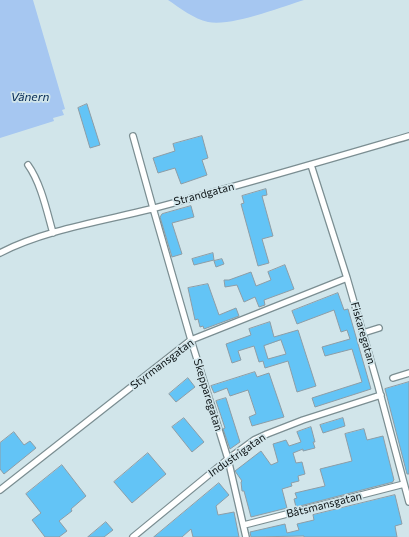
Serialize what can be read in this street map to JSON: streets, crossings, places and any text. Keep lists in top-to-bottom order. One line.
{"streets":{"street":["Strandgatan","Fiskaregatan","Styrmansgatan","Skepparegatan","Industrigatan","Båtsmansgatan"]},"crossings":[["Strandgatan","Fiskaregatan"],["Strandgatan","Skepparegatan"],["Fiskaregatan","Styrmansgatan"],["Fiskaregatan","Industrigatan"],["Fiskaregatan","Båtsmansgatan"],["Styrmansgatan","Skepparegatan"],["Skepparegatan","Industrigatan"],["Skepparegatan","Båtsmansgatan"]],"water":["Vänern"]}
